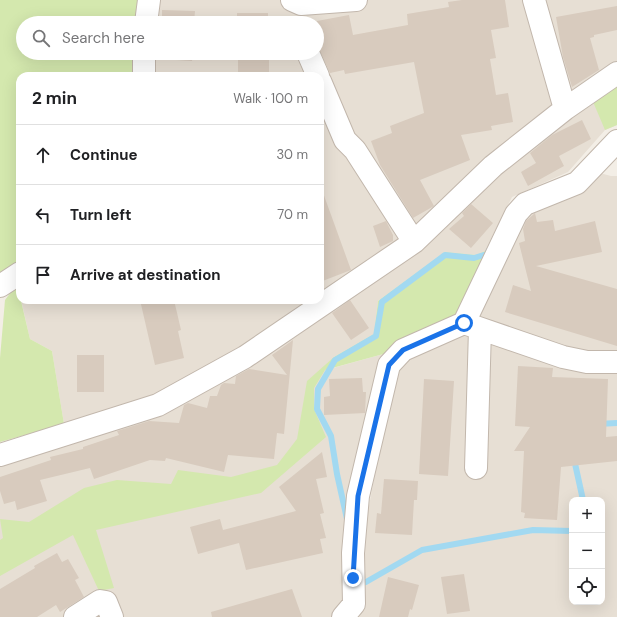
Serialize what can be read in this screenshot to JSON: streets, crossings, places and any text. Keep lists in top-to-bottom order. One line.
{"page":{"search":"Search here","heading":["2 min","Walk · 100 m"],"list":[["Continue","30 m"],["Turn left","70 m"],"Arrive at destination"],"map_buttons":["+","−"]}}
